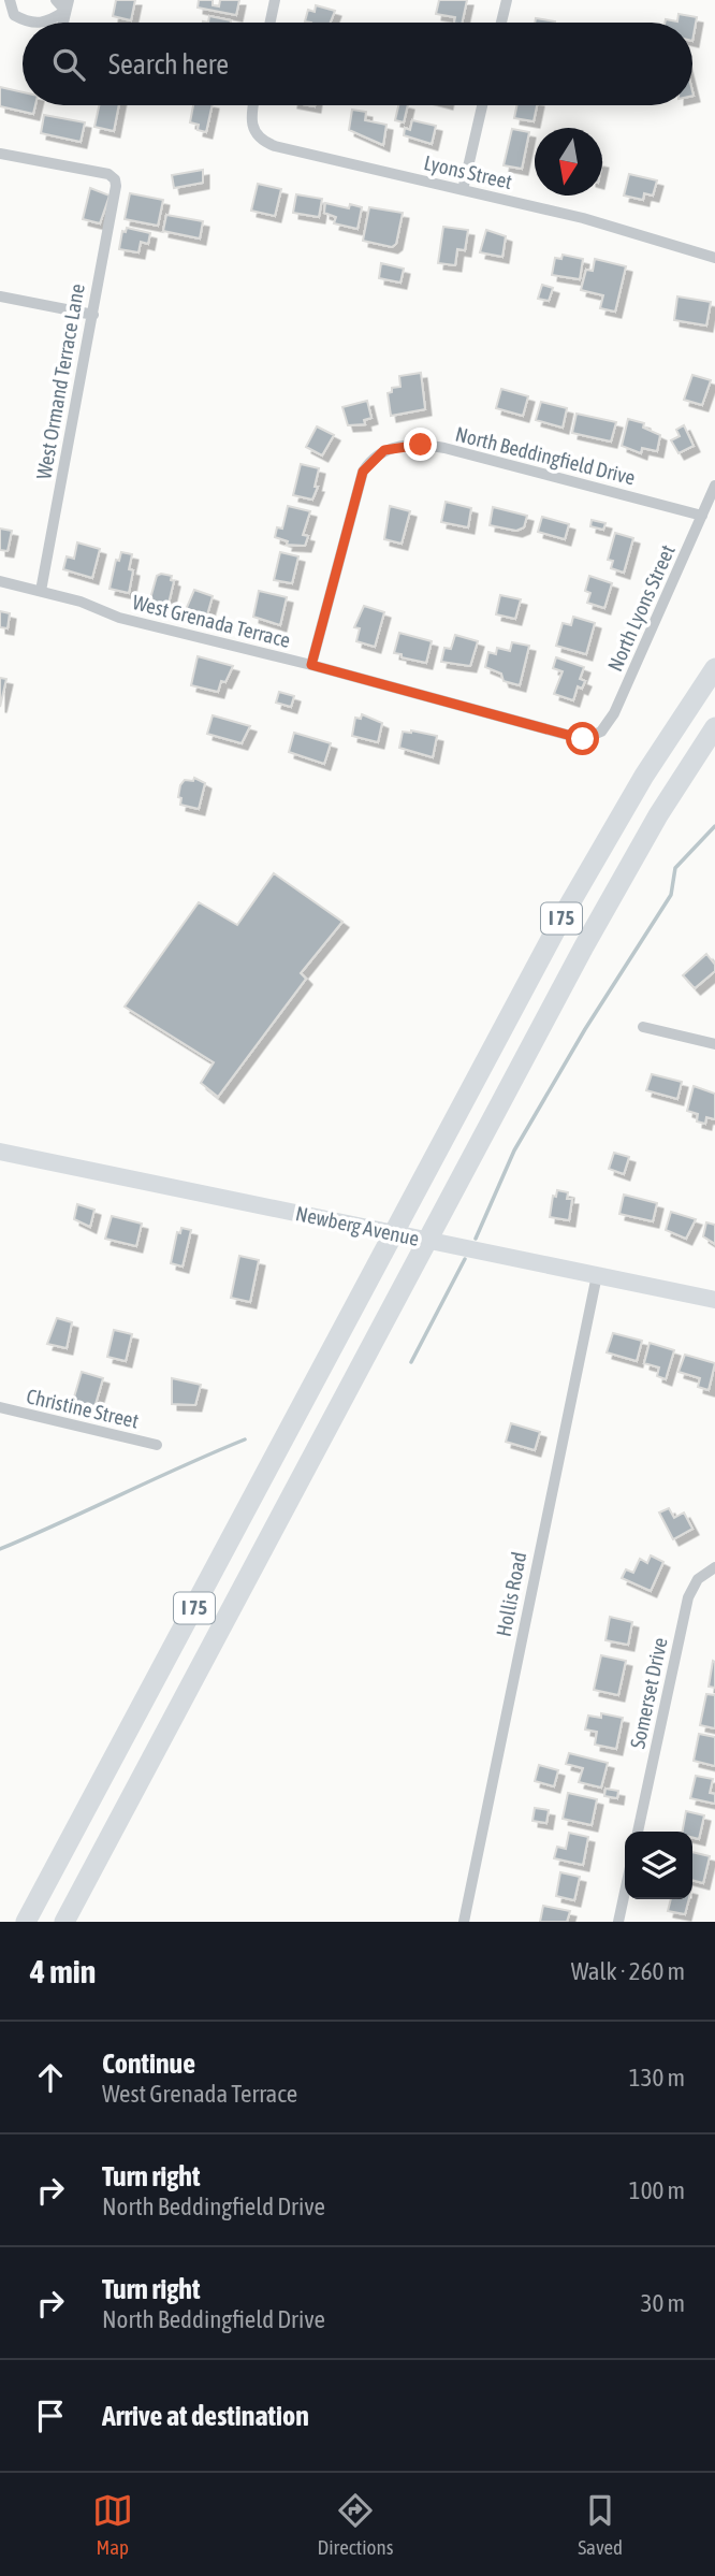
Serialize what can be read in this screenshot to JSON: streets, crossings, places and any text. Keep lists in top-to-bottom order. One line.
{"streets":{"highway":["I 75"],"street":["Lyons Street","West Ormand Terrace Lane","North Beddingfield Drive","North Lyons Street","West Grenada Terrace","Newberg Avenue","Christine Street","Hollis Road","Somerset Drive"]},"crossings":[["West Ormand Terrace Lane","West Grenada Terrace"],["North Beddingfield Drive","North Lyons Street"],["North Beddingfield Drive","West Grenada Terrace"],["North Lyons Street","West Grenada Terrace"],["Newberg Avenue","Hollis Road"]],"north":"bottom","page":{"search":"Search here","heading":["4 min","Walk · 260 m"],"list":[["Continue","West Grenada Terrace","130 m"],["Turn right","North Beddingfield Drive","100 m"],["Turn right","North Beddingfield Drive","30 m"],"Arrive at destination"],"nav":["Map","Directions","Saved"]}}
